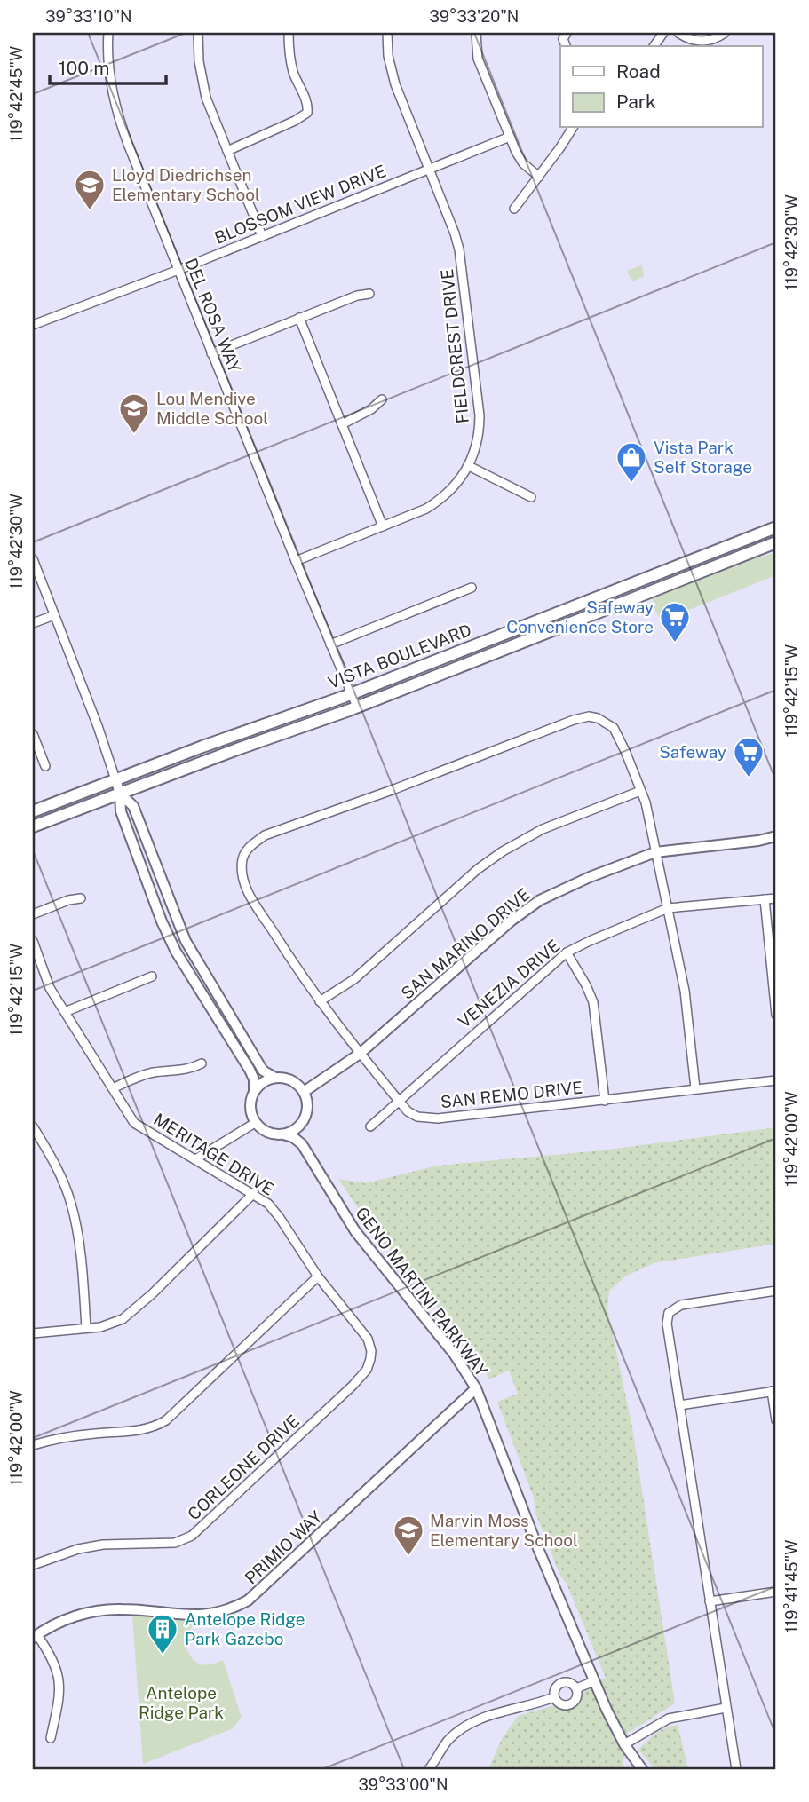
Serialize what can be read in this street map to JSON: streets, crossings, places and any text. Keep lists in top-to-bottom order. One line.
{"streets":{"main road":["VISTA BOULEVARD"],"street":["BLOSSOM VIEW DRIVE","DEL ROSA WAY","FIELDCREST DRIVE","SAN MARINO DRIVE","VENEZIA DRIVE","SAN REMO DRIVE","MERITAGE DRIVE","GENO MARTINI PARKWAY","CORLEONE DRIVE","PRIMIO WAY"]},"crossings":[["BLOSSOM VIEW DRIVE","DEL ROSA WAY"],["BLOSSOM VIEW DRIVE","FIELDCREST DRIVE"],["DEL ROSA WAY","FIELDCREST DRIVE"],["DEL ROSA WAY","VISTA BOULEVARD"],["SAN MARINO DRIVE","SAN REMO DRIVE"],["VENEZIA DRIVE","SAN REMO DRIVE"],["MERITAGE DRIVE","CORLEONE DRIVE"],["GENO MARTINI PARKWAY","PRIMIO WAY"]],"parks":["Antelope Ridge Park"],"places":{"school or university":["Lloyd Diedrichsen Elementary School","Lou Mendive Middle School","Marvin Moss Elementary School"],"shop":["Vista Park Self Storage"],"supermarket":["Safeway Convenience Store","Safeway"],"building":["Antelope Ridge Park Gazebo"]},"legend":["Road","Park"],"scale_bar":"100 m","coordinates":["39°33'10\"N","39°33'20\"N","119°42'45\"W","119°42'30\"W","119°42'15\"W","119°42'00\"W","119°41'45\"W","39°33'00\"N"]}
